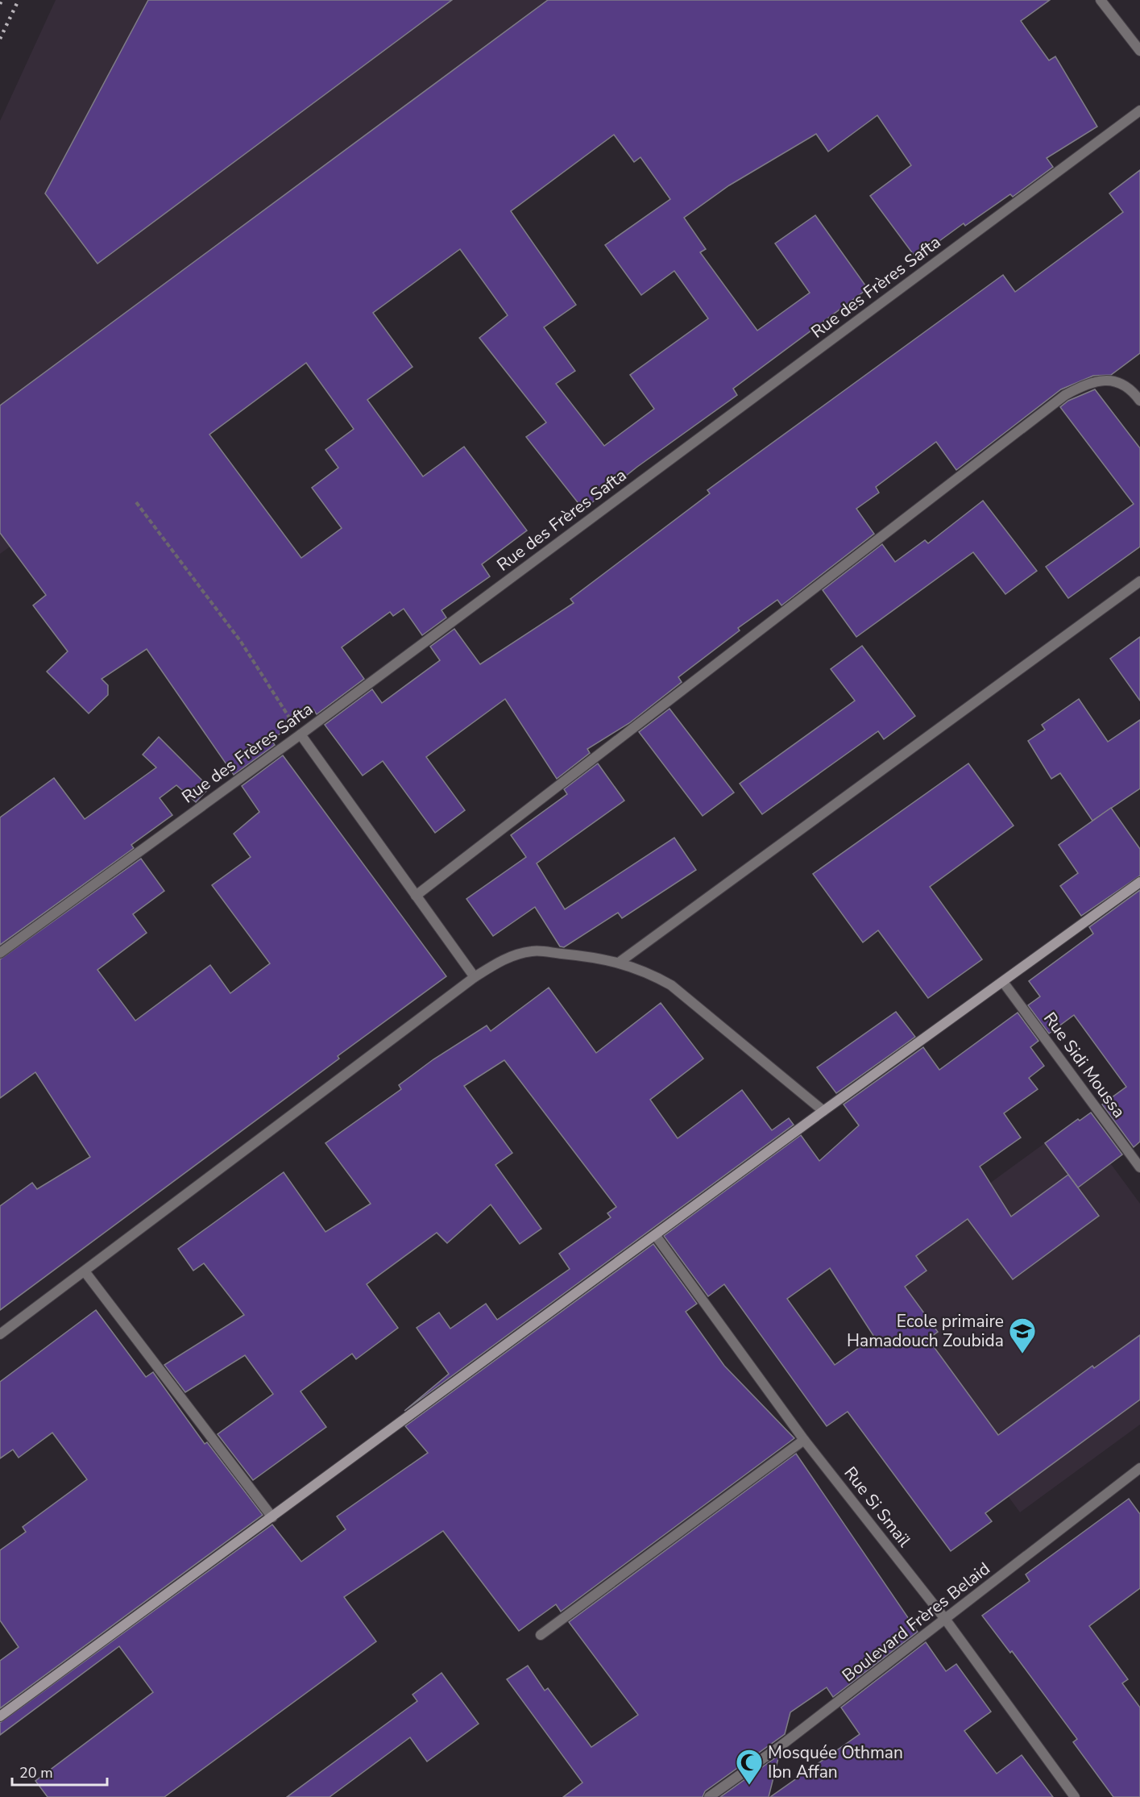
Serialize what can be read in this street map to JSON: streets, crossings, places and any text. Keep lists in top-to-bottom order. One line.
{"streets":{"street":["Rue des Frères Safta","Rue Sidi Moussa","Rue Si Smaïl","Boulevard Frères Belaid"]},"crossings":[["Rue Si Smaïl","Boulevard Frères Belaid"]],"places":{"school or university":["Ecole primaire Hamadouch Zoubida"],"mosque":["Mosquée Othman Ibn Affan"]},"scale_bar":"20 m"}
